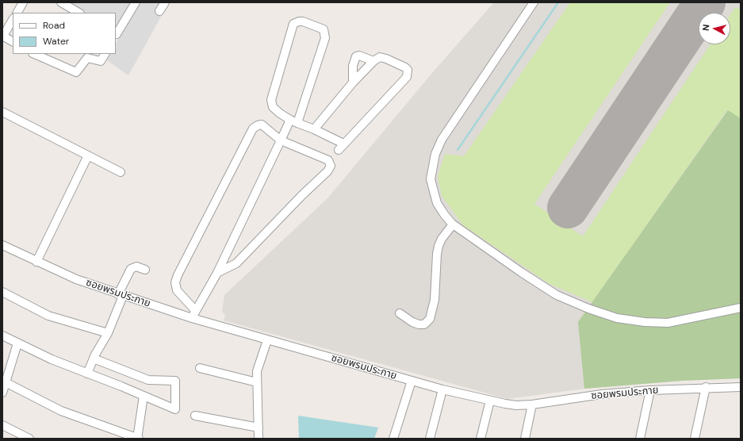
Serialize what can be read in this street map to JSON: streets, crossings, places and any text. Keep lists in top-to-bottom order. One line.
{"streets":{"street":["ซอยพรมประกาย"]},"legend":["Road","Water"],"north":"left"}
